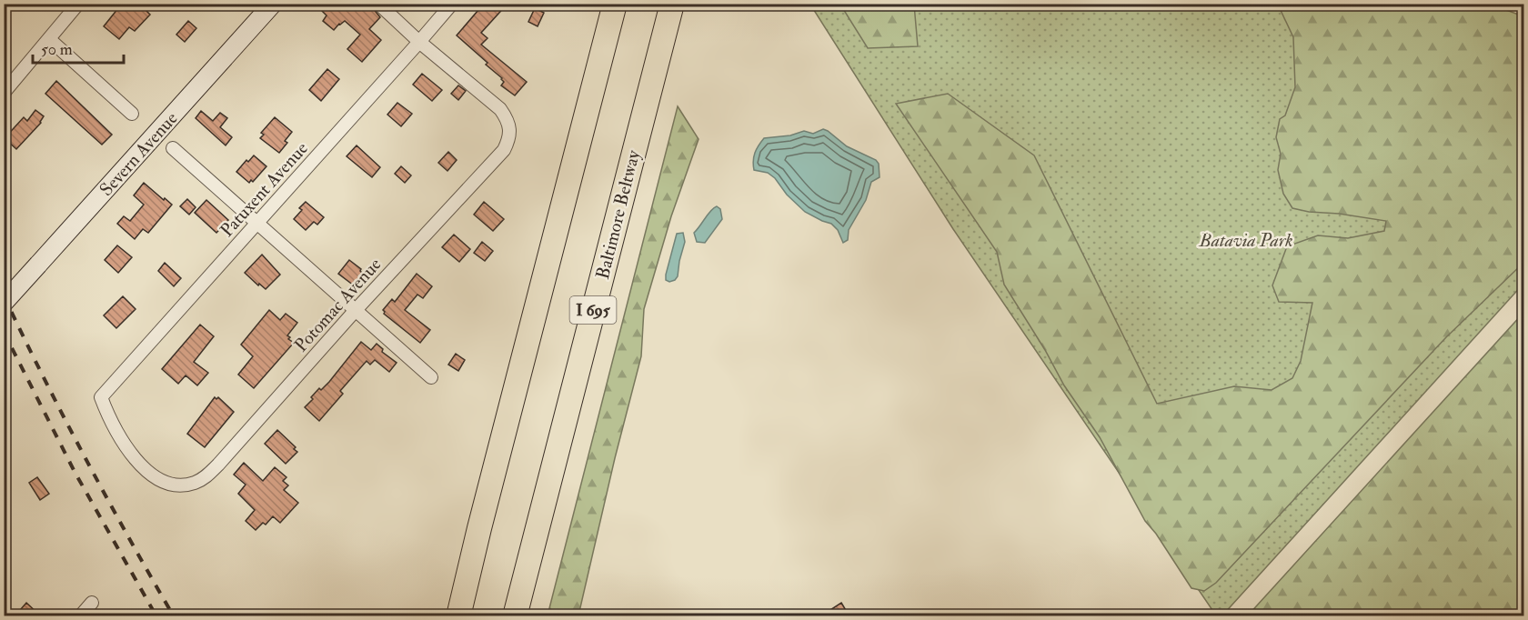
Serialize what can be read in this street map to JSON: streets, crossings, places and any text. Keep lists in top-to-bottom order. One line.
{"streets":{"highway":["Baltimore Beltway","I 695"],"street":["Severn Avenue","Patuxent Avenue","Potomac Avenue"]},"crossings":[["Patuxent Avenue","Potomac Avenue"]],"parks":["Batavia Park"],"scale_bar":"50 m"}
